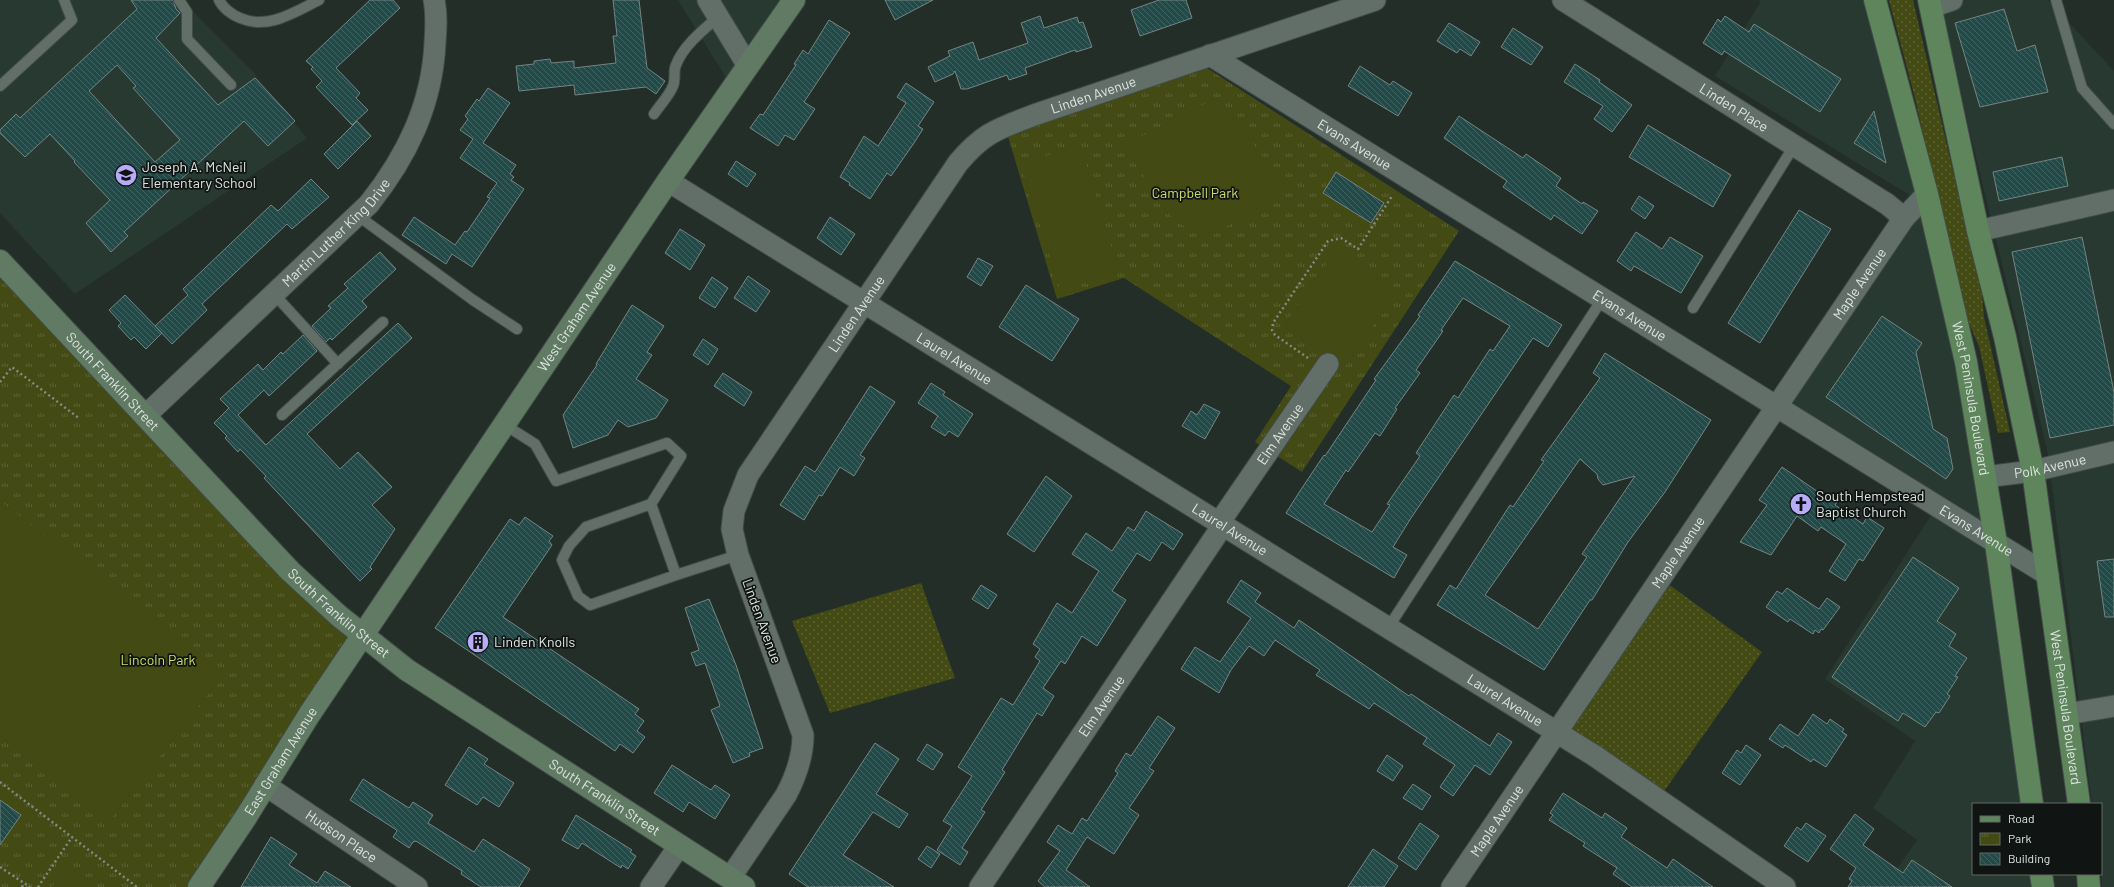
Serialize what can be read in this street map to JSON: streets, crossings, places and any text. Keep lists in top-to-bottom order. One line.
{"streets":{"main road":["West Peninsula Boulevard"],"street":["Linden Avenue","Linden Place","Evans Avenue","Martin Luther King Drive","Maple Avenue","West Graham Avenue","Laurel Avenue","South Franklin Street","Elm Avenue","Polk Avenue","East Graham Avenue","Hudson Place"]},"crossings":[["Linden Avenue","Evans Avenue"],["Linden Avenue","Laurel Avenue"],["Linden Avenue","South Franklin Street"],["Linden Place","Maple Avenue"],["Evans Avenue","Maple Avenue"],["Evans Avenue","West Peninsula Boulevard"],["Martin Luther King Drive","South Franklin Street"],["Maple Avenue","Laurel Avenue"],["Maple Avenue","West Peninsula Boulevard"],["West Graham Avenue","Laurel Avenue"],["West Graham Avenue","South Franklin Street"],["West Graham Avenue","East Graham Avenue"],["Laurel Avenue","Elm Avenue"],["South Franklin Street","East Graham Avenue"],["West Peninsula Boulevard","Polk Avenue"],["East Graham Avenue","Hudson Place"]],"parks":["Campbell Park","Lincoln Park"],"places":{"school or university":["Joseph A. McNeil Elementary School"],"church":["South Hempstead Baptist Church"],"building":["Linden Knolls"]},"legend":["Road","Park","Building"]}
